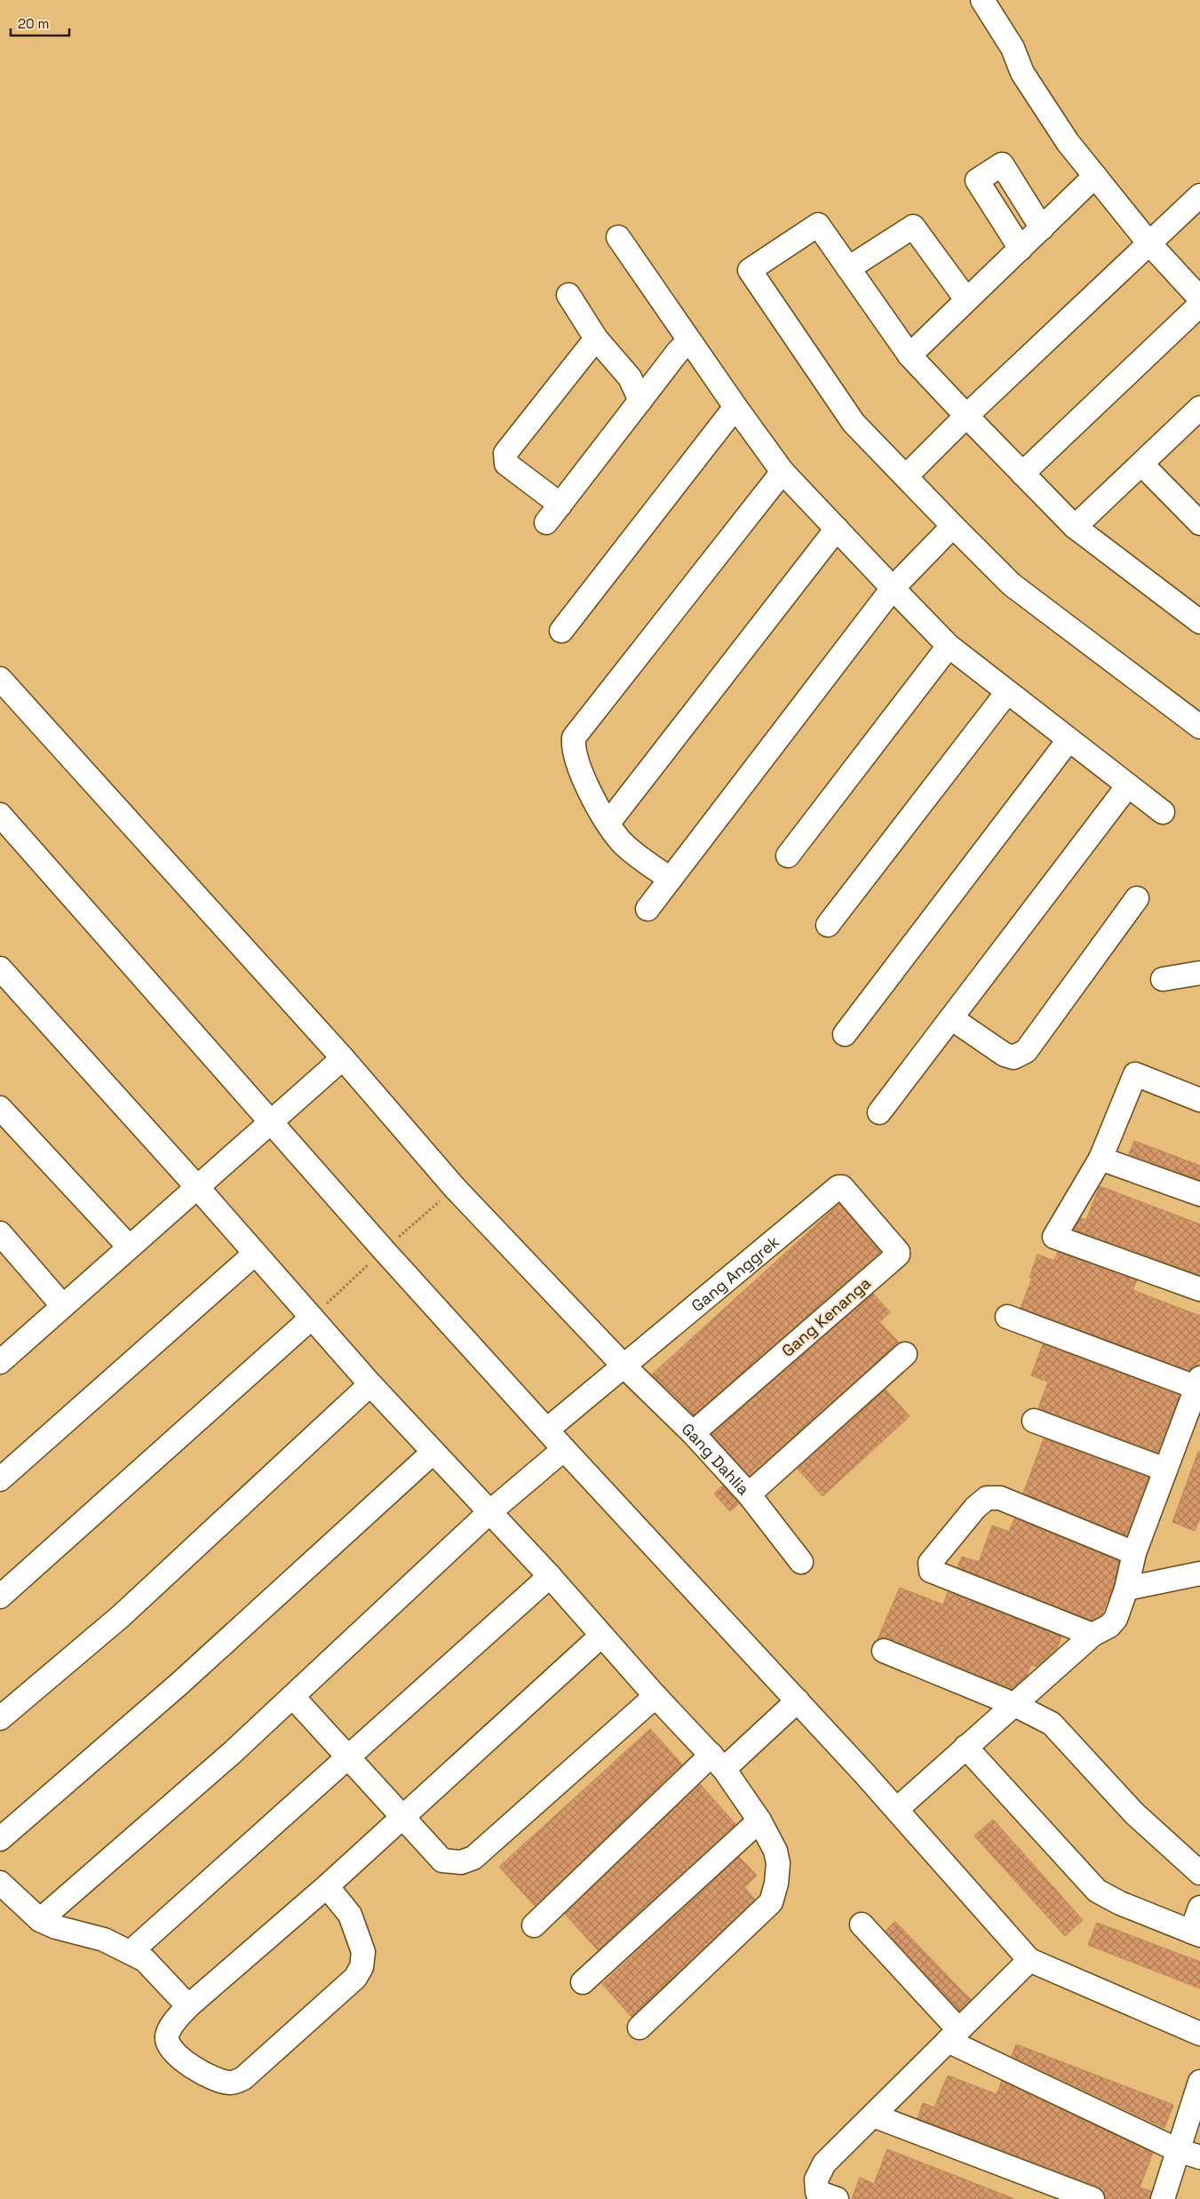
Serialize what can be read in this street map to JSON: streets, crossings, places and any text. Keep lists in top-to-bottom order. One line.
{"streets":{"street":["Gang Anggrek","Gang Kenanga","Gang Dahlia"]},"crossings":[["Gang Anggrek","Gang Kenanga"],["Gang Anggrek","Gang Dahlia"],["Gang Kenanga","Gang Dahlia"]],"scale_bar":"20 m"}
